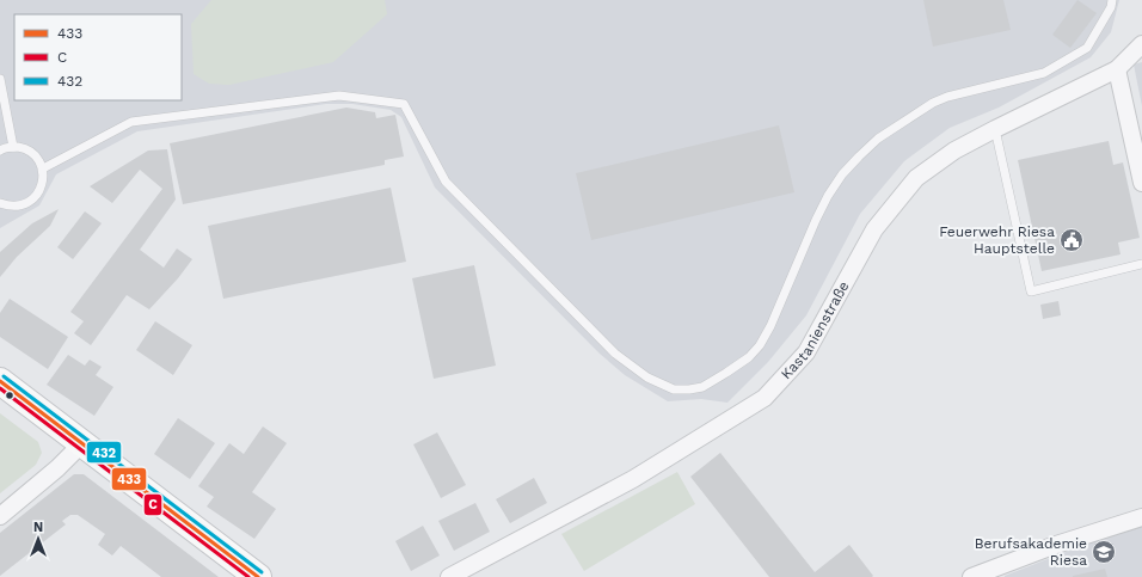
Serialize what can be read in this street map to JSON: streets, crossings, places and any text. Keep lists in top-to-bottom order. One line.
{"streets":{"street":["Kastanienstraße"]},"places":{"public building":["Feuerwehr Riesa Hauptstelle"],"school or university":["Berufsakademie Riesa"]},"lines":["transit line 432","transit line 433","transit line C"],"legend":["433","C","432"],"north":"top"}
